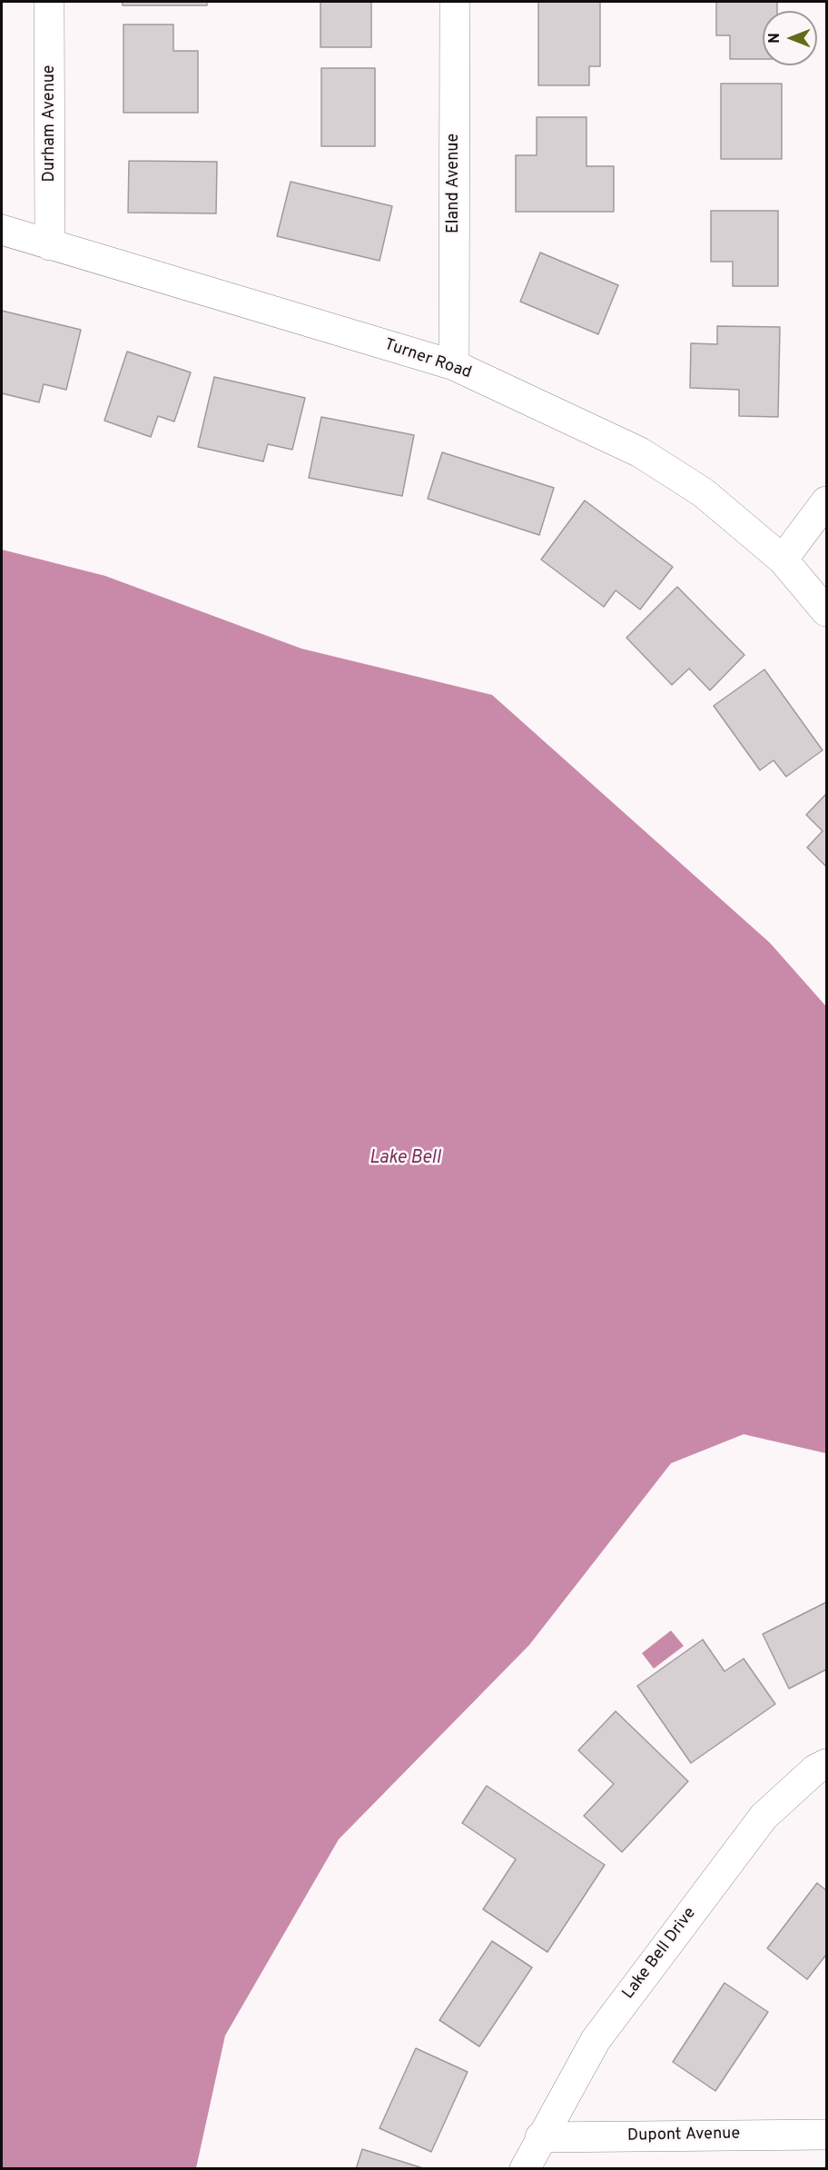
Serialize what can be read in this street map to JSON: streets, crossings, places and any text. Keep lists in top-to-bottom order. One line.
{"streets":{"street":["Durham Avenue","Eland Avenue","Turner Road","Lake Bell Drive","Dupont Avenue"]},"crossings":[["Durham Avenue","Turner Road"],["Eland Avenue","Turner Road"],["Lake Bell Drive","Dupont Avenue"]],"water":["Lake Bell"],"north":"left"}
